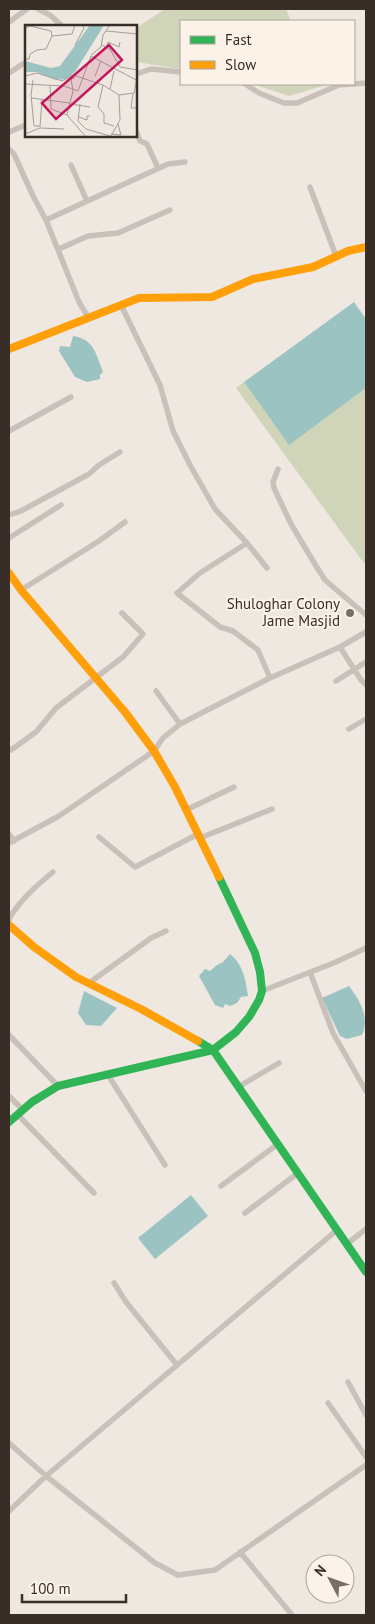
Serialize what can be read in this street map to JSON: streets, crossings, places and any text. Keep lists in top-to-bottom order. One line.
{"places":["Shuloghar Colony Jame Masjid"],"legend":["Fast","Slow"],"scale_bar":"100 m","north":"top left"}
